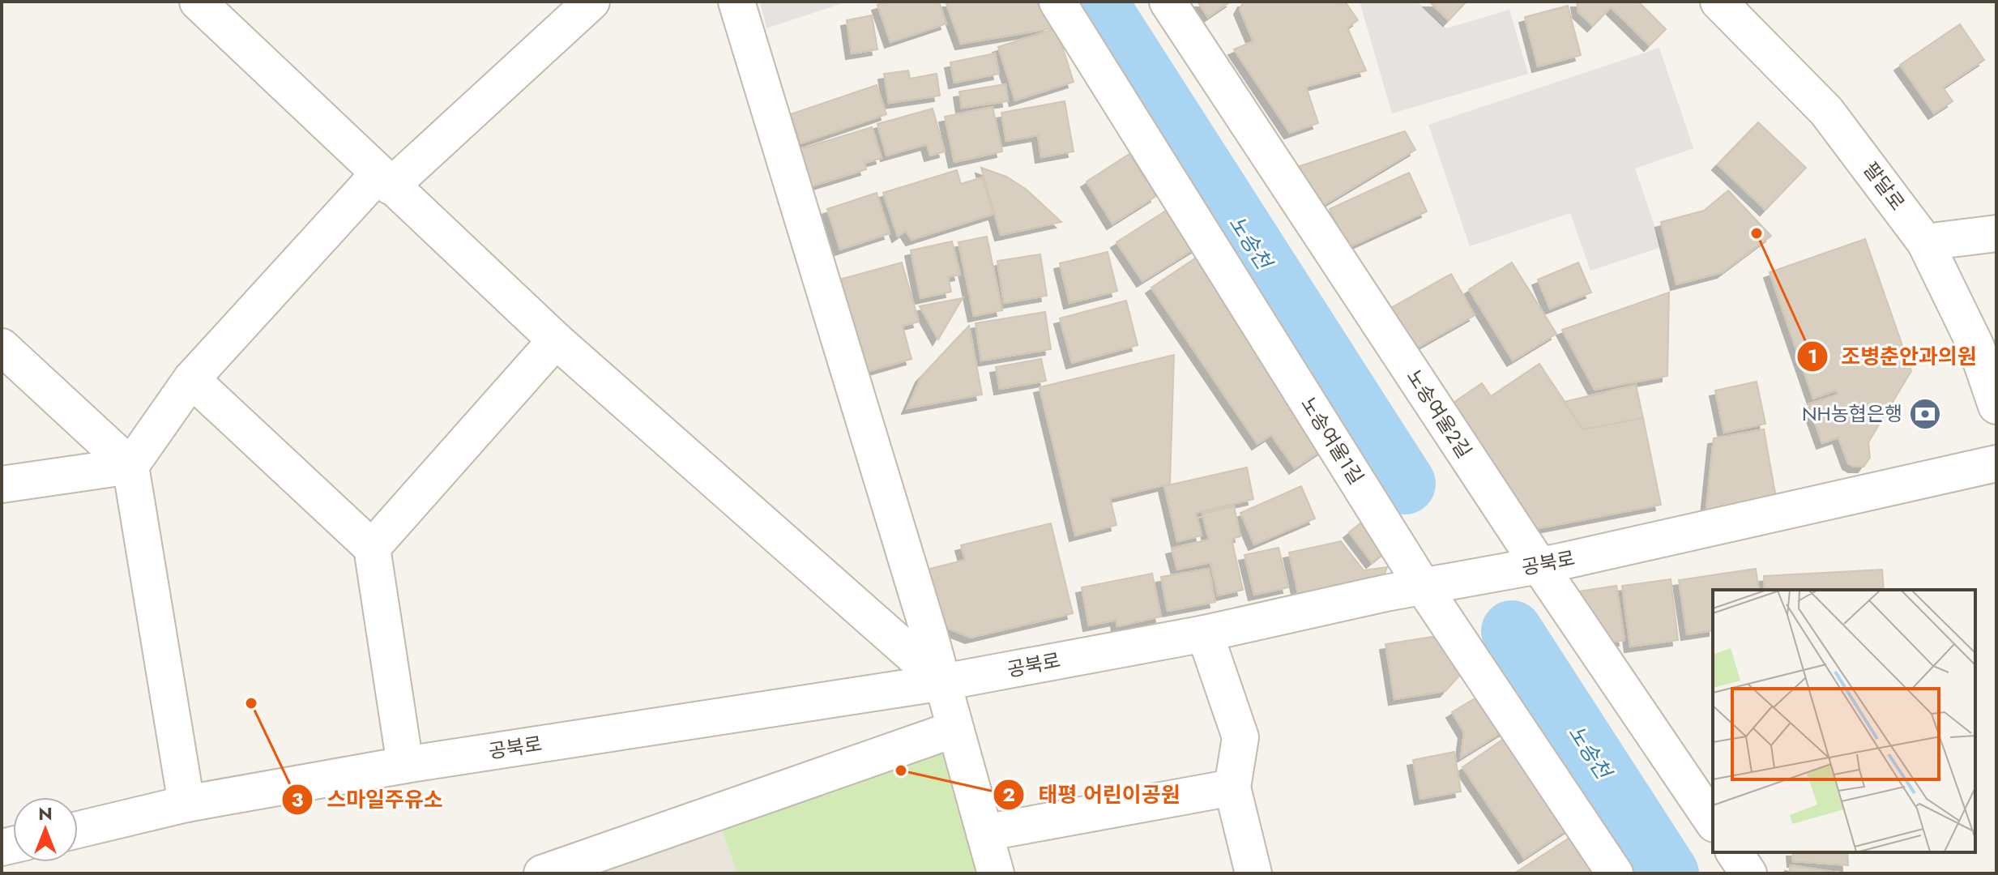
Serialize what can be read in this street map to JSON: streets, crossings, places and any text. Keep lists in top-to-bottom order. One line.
{"streets":{"street":["팔달로","노송여울2길","노송여울1길","공북로"]},"crossings":[["노송여울2길","공북로"],["노송여울1길","공북로"]],"water":["노송천"],"places":{"other":["조병춘안과의원","스마일주유소","태평 어린이공원"],"bank":["NH농협은행"]},"north":"top"}
